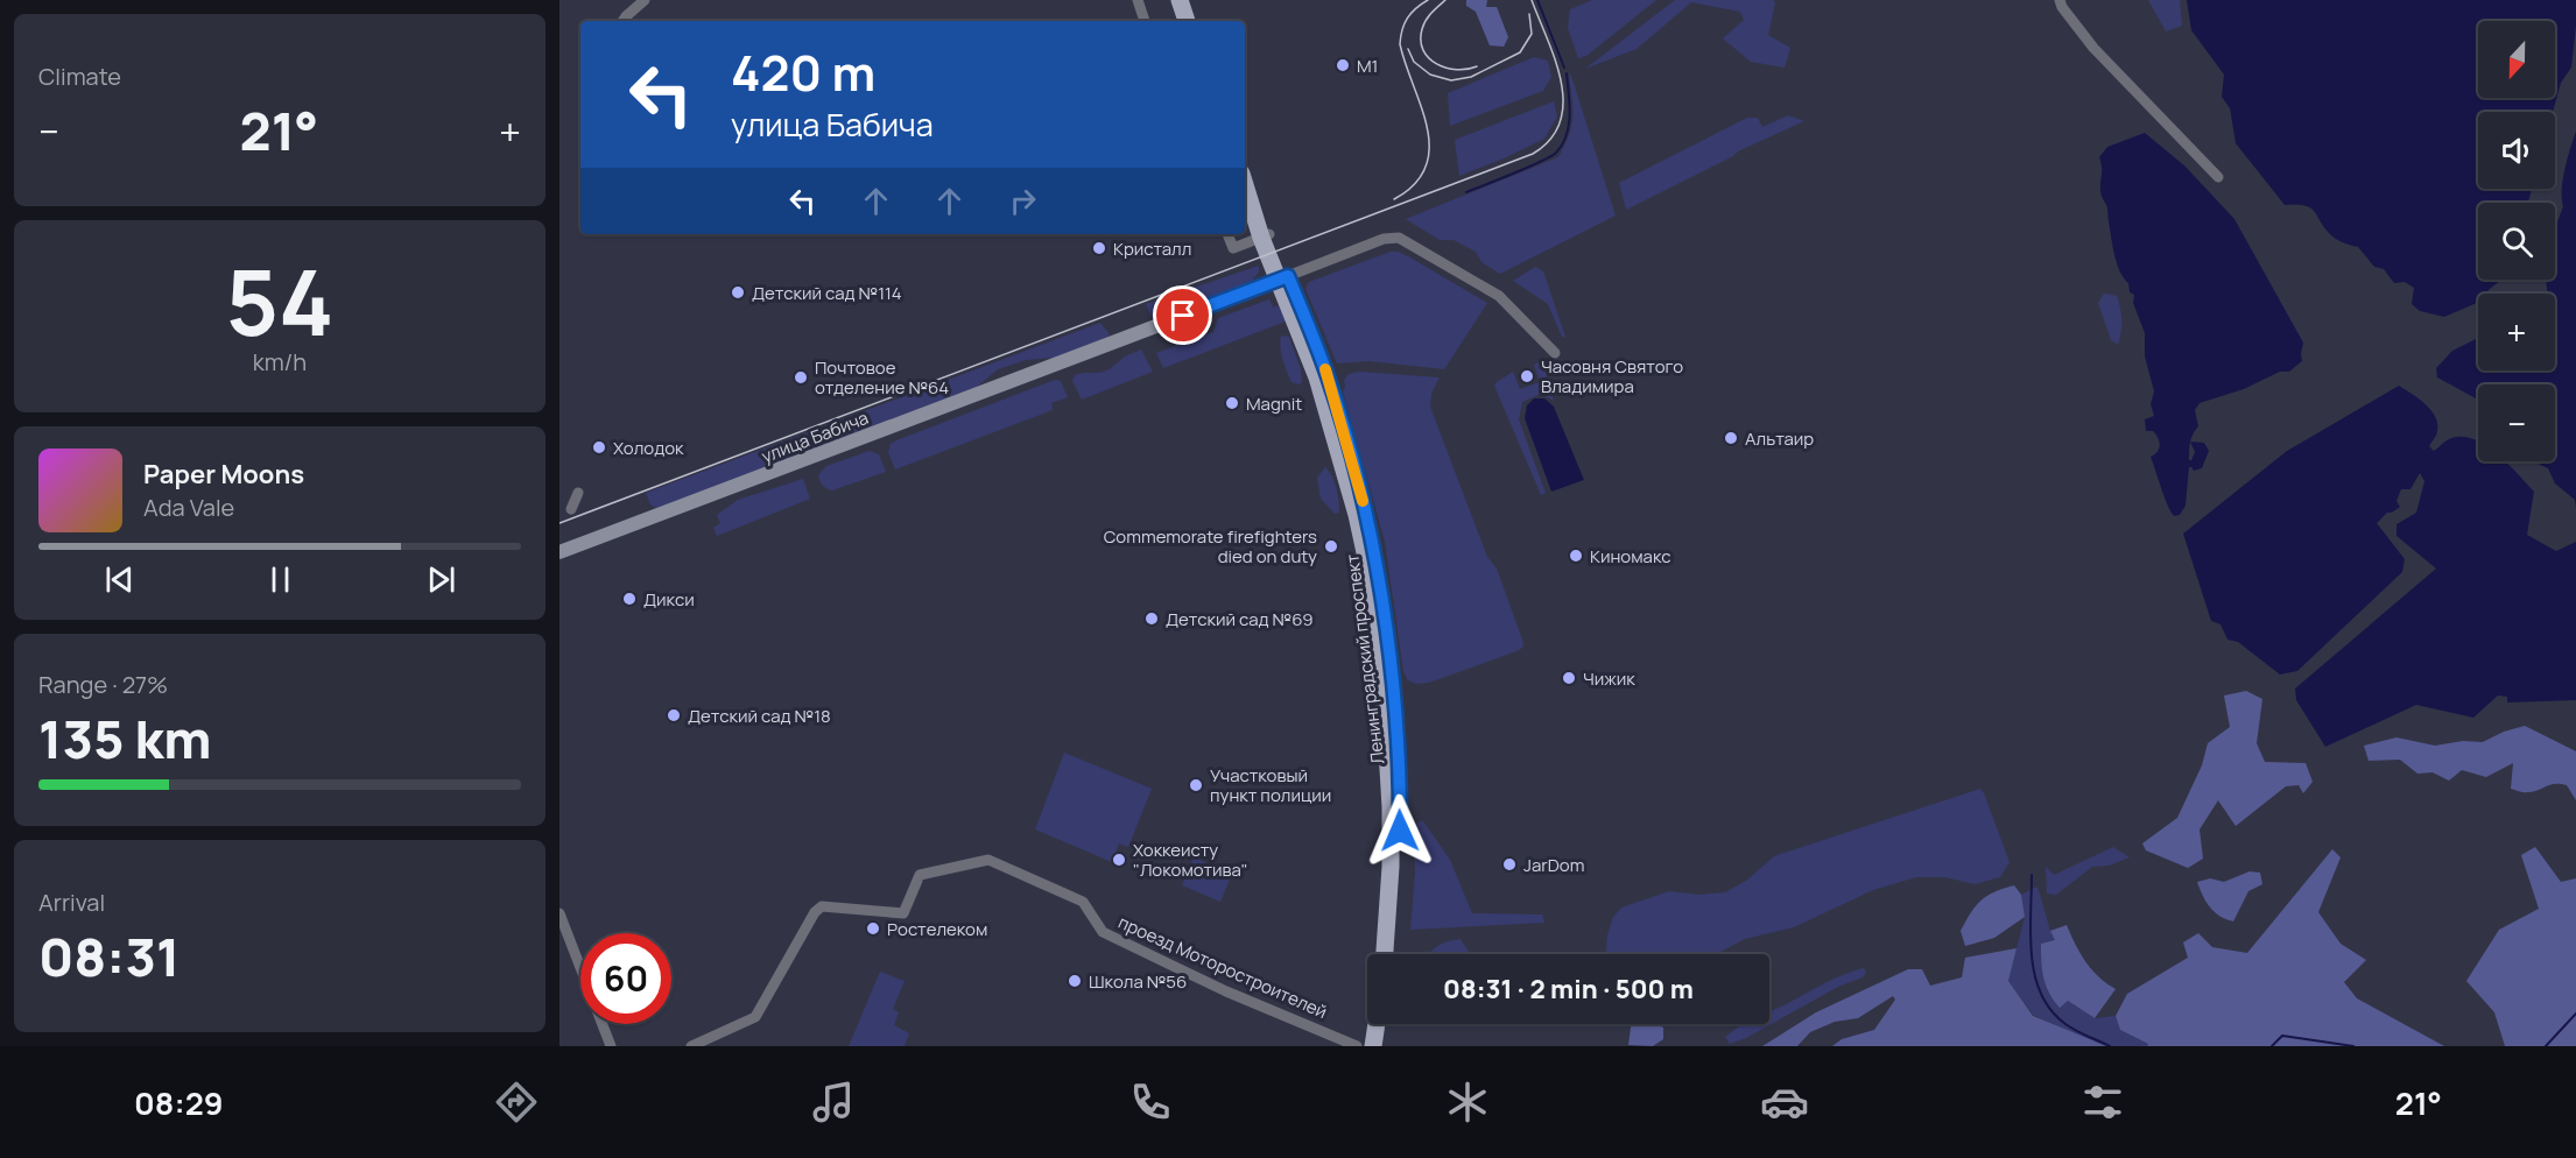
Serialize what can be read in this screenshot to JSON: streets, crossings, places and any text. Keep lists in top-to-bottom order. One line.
{"streets":{"main road":["Ленинградский проспект"],"street":["улица Бабича","проезд Моторостроителей"]},"crossings":[["улица Бабича","Ленинградский проспект"]],"places":["М1","Кристалл","Детский сад №114","Часовня Святого Владимира","Почтовое отделение №64","Magnit","Альтаир","Холодок","Commemorate firefighters died on duty","Киномакс","Дикси","Детский сад №69","Чижик","Детский сад №18","Участковый пункт полиции","Хоккеисту \"Локомотива\"","JarDom","Ростелеком","Школа №56"],"north":"bottom","page":{"tile":["Climate",["54","km/h"],["Range · 27%","135 km"],["Arrival","08:31"]],"map_buttons":["+","−"],"turn":["420 m","улица Бабича"],"heat":["−","21°","+"],"song":["Paper Moons","Ada Vale"],"limit":"60","trip":"08:31 · 2 min · 500 m","tabs":["08:29","21°"]}}
